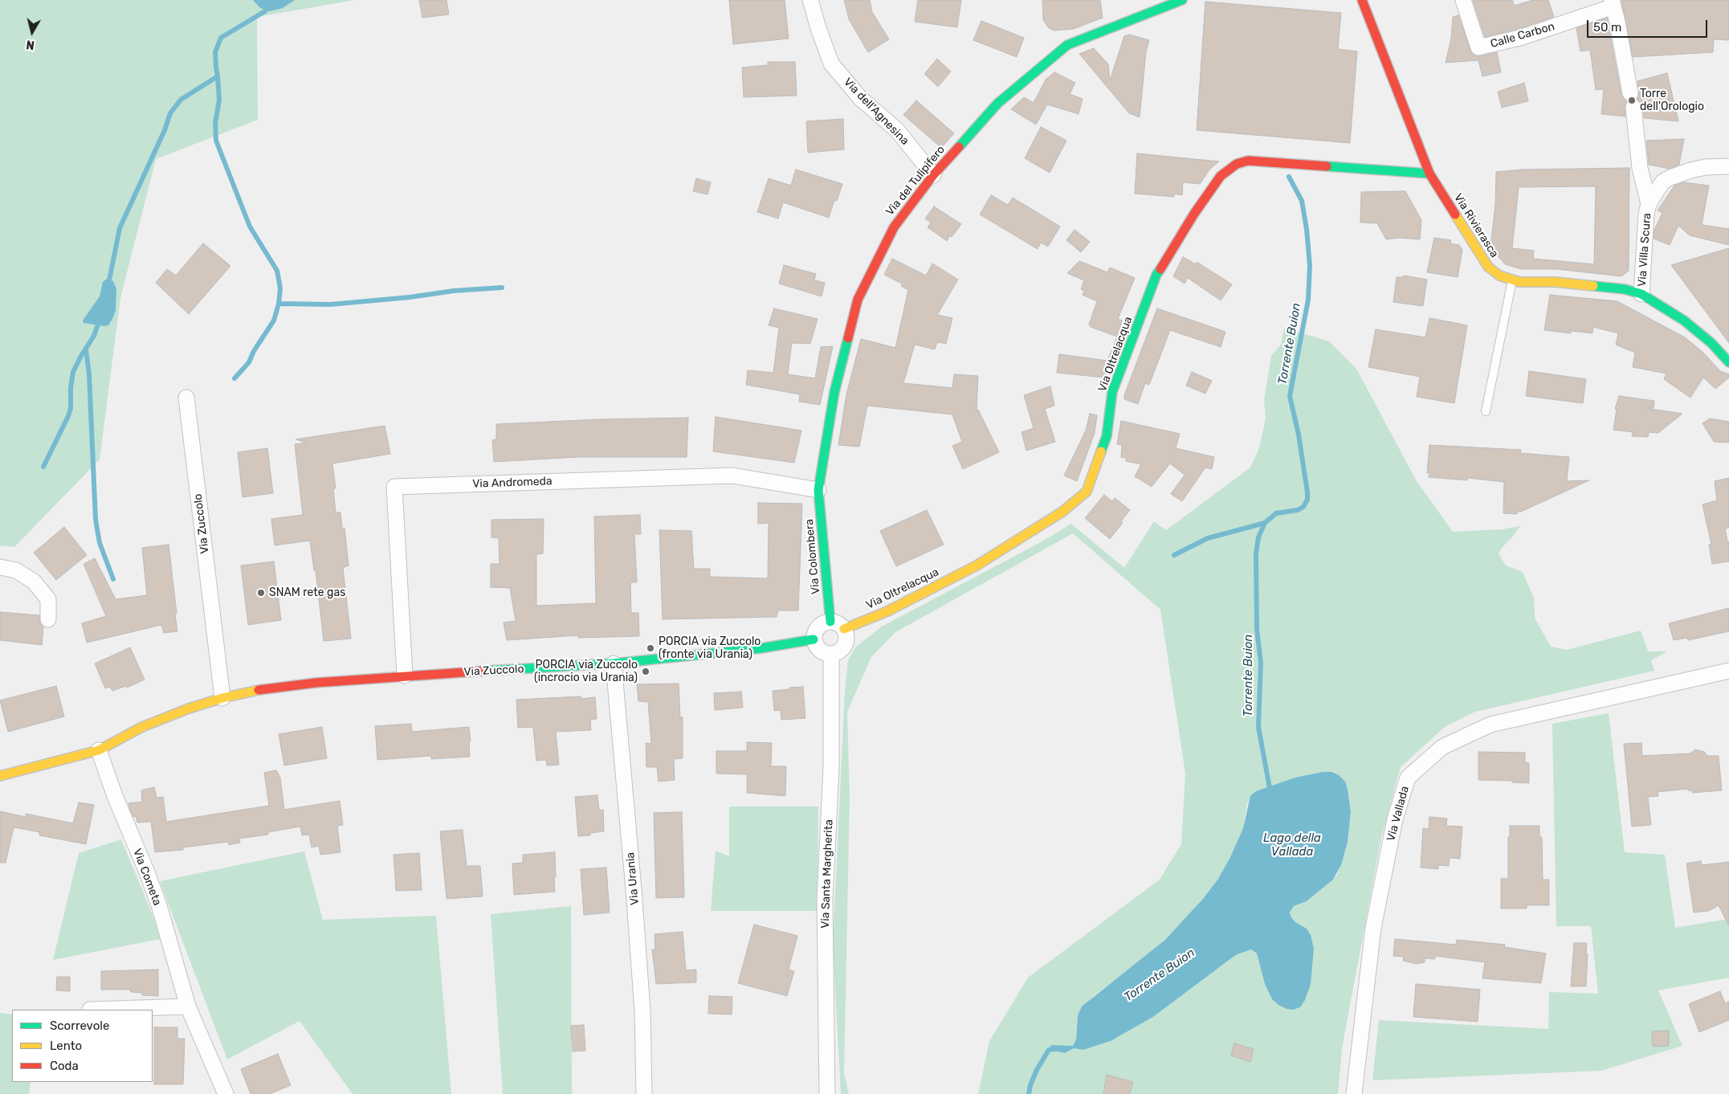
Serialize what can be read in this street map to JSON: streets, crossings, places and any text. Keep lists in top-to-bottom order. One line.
{"streets":{"street":["Calle Carbon","Via dell'Agnesina","Via del Tulipifero","Via Rivierasca","Via Villa Scura","Via Oltrelacqua","Via Andromeda","Via Zuccolo","Via Colombera","Via Vallada","Via Santa Margherita","Via Cometa","Via Urania"]},"crossings":[["Via dell'Agnesina","Via del Tulipifero"],["Via del Tulipifero","Via Andromeda"],["Via del Tulipifero","Via Colombera"],["Via Rivierasca","Via Villa Scura"],["Via Rivierasca","Via Oltrelacqua"],["Via Oltrelacqua","Via Zuccolo"],["Via Oltrelacqua","Via Colombera"],["Via Oltrelacqua","Via Santa Margherita"],["Via Andromeda","Via Zuccolo"],["Via Andromeda","Via Colombera"],["Via Zuccolo","Via Colombera"],["Via Zuccolo","Via Santa Margherita"],["Via Zuccolo","Via Cometa"],["Via Zuccolo","Via Urania"],["Via Colombera","Via Santa Margherita"]],"water":["Torrente Buion","Lago della Vallada"],"places":["Torre dell'Orologio","SNAM rete gas","PORCIA via Zuccolo (fronte via Urania)","PORCIA via Zuccolo (incrocio via Urania)"],"legend":["Scorrevole","Lento","Coda"],"scale_bar":"50 m","north":"bottom"}
